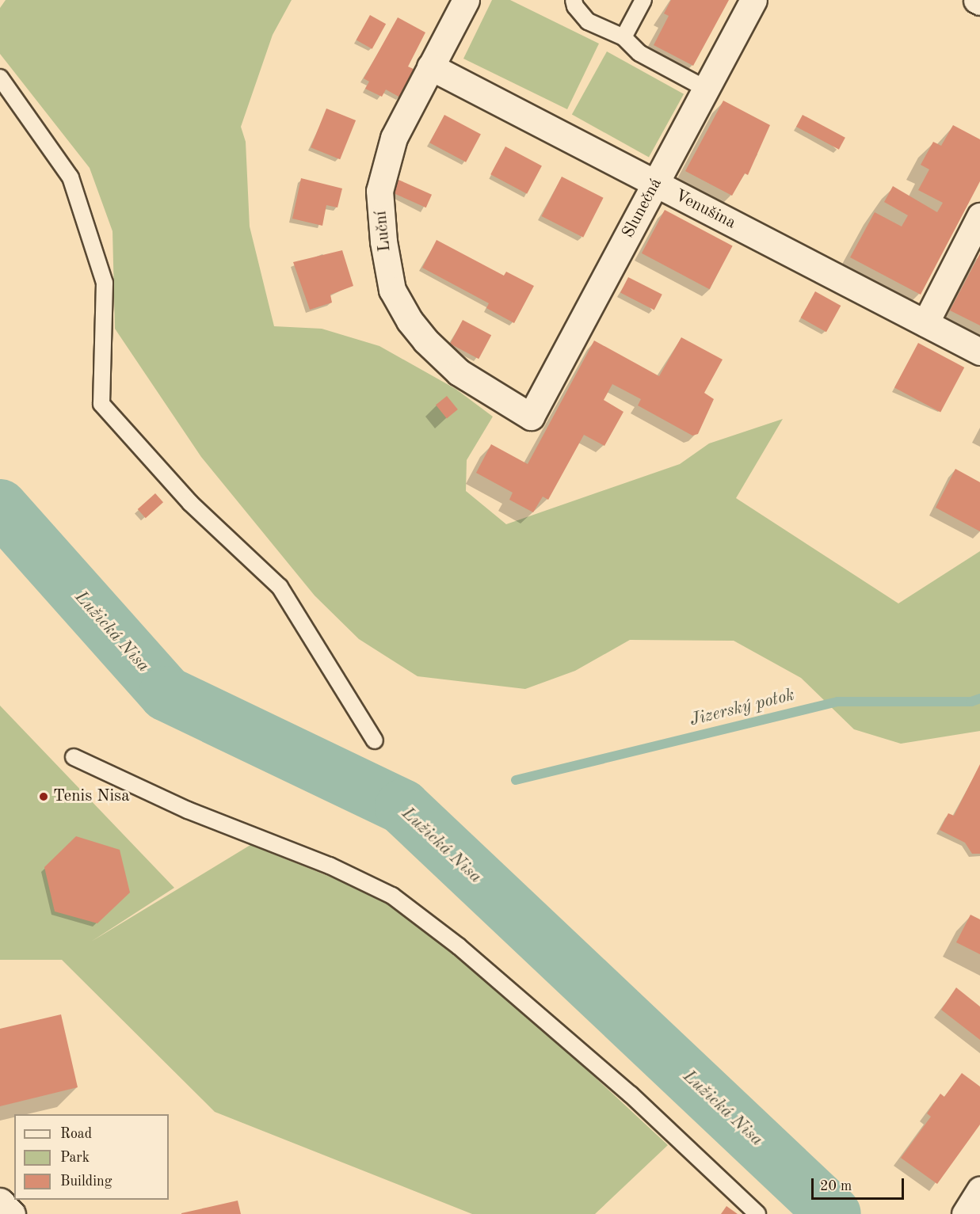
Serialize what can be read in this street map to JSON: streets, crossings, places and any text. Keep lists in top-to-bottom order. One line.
{"streets":{"street":["Slunečná","Venušina","Luční"]},"crossings":[["Slunečná","Venušina"],["Slunečná","Luční"],["Venušina","Luční"]],"water":["Lužická Nisa","Jizerský potok"],"places":["Tenis Nisa"],"legend":["Road","Park","Building"],"scale_bar":"20 m"}
